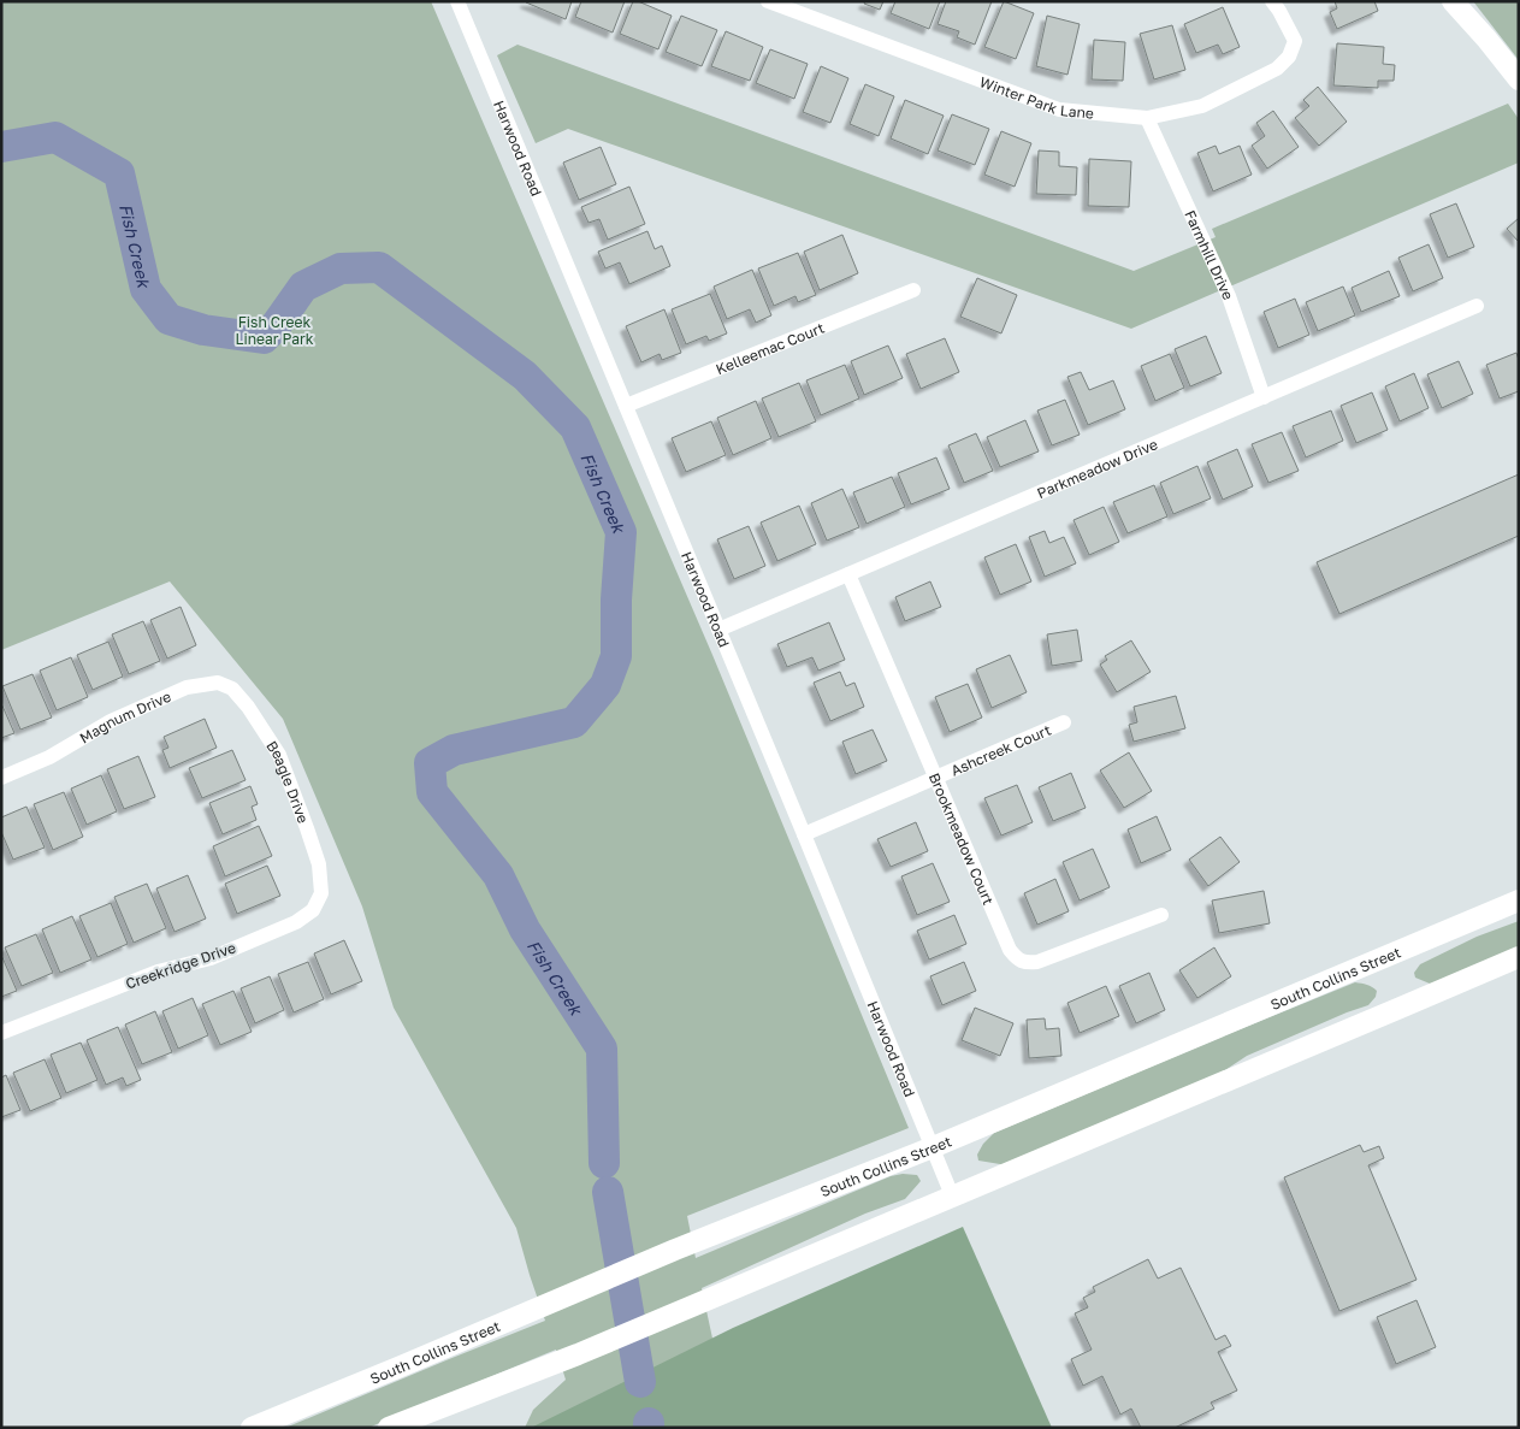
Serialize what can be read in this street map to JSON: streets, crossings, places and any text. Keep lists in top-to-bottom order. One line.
{"streets":{"main road":["South Collins Street"],"street":["Winter Park Lane","Harwood Road","Farmhill Drive","Kelleemac Court","Parkmeadow Drive","Magnum Drive","Ashcreek Court","Beagle Drive","Brookmeadow Court","Creekridge Drive"]},"crossings":[["Winter Park Lane","Farmhill Drive"],["Harwood Road","Kelleemac Court"],["Harwood Road","Parkmeadow Drive"],["Harwood Road","Ashcreek Court"],["Harwood Road","South Collins Street"],["Farmhill Drive","Parkmeadow Drive"],["Parkmeadow Drive","Brookmeadow Court"],["Magnum Drive","Beagle Drive"],["Ashcreek Court","Brookmeadow Court"],["Beagle Drive","Creekridge Drive"]],"water":["Fish Creek"],"parks":["Fish Creek Linear Park"]}
